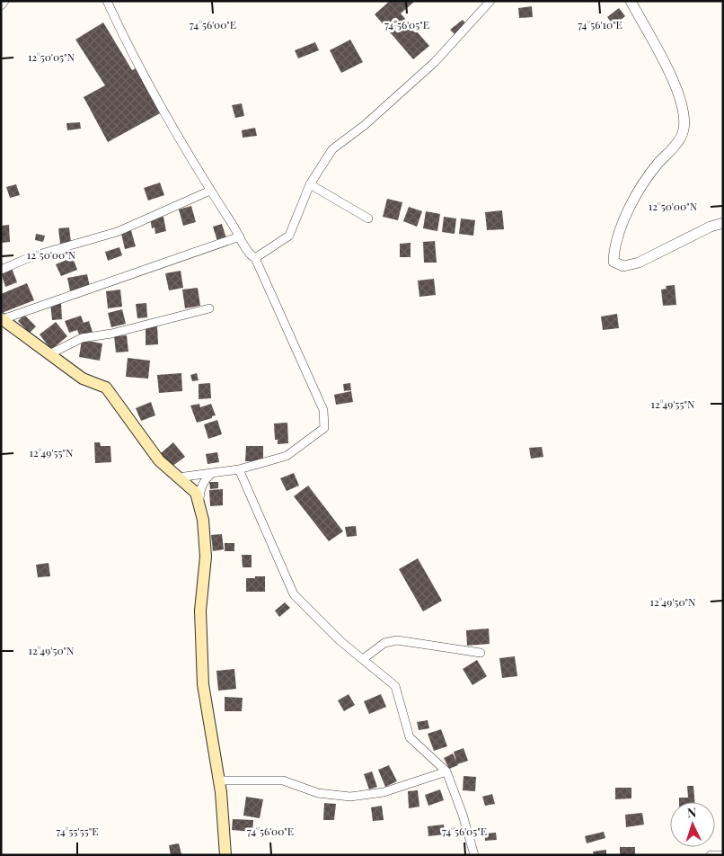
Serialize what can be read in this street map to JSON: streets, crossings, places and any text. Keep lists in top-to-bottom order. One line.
{"north":"top","coordinates":["74°56'00\"E","74°56'05\"E","74°56'10\"E","12°50'05\"N","12°50'00\"N","12°49'55\"N","12°49'50\"N","74°55'55\"E"]}
